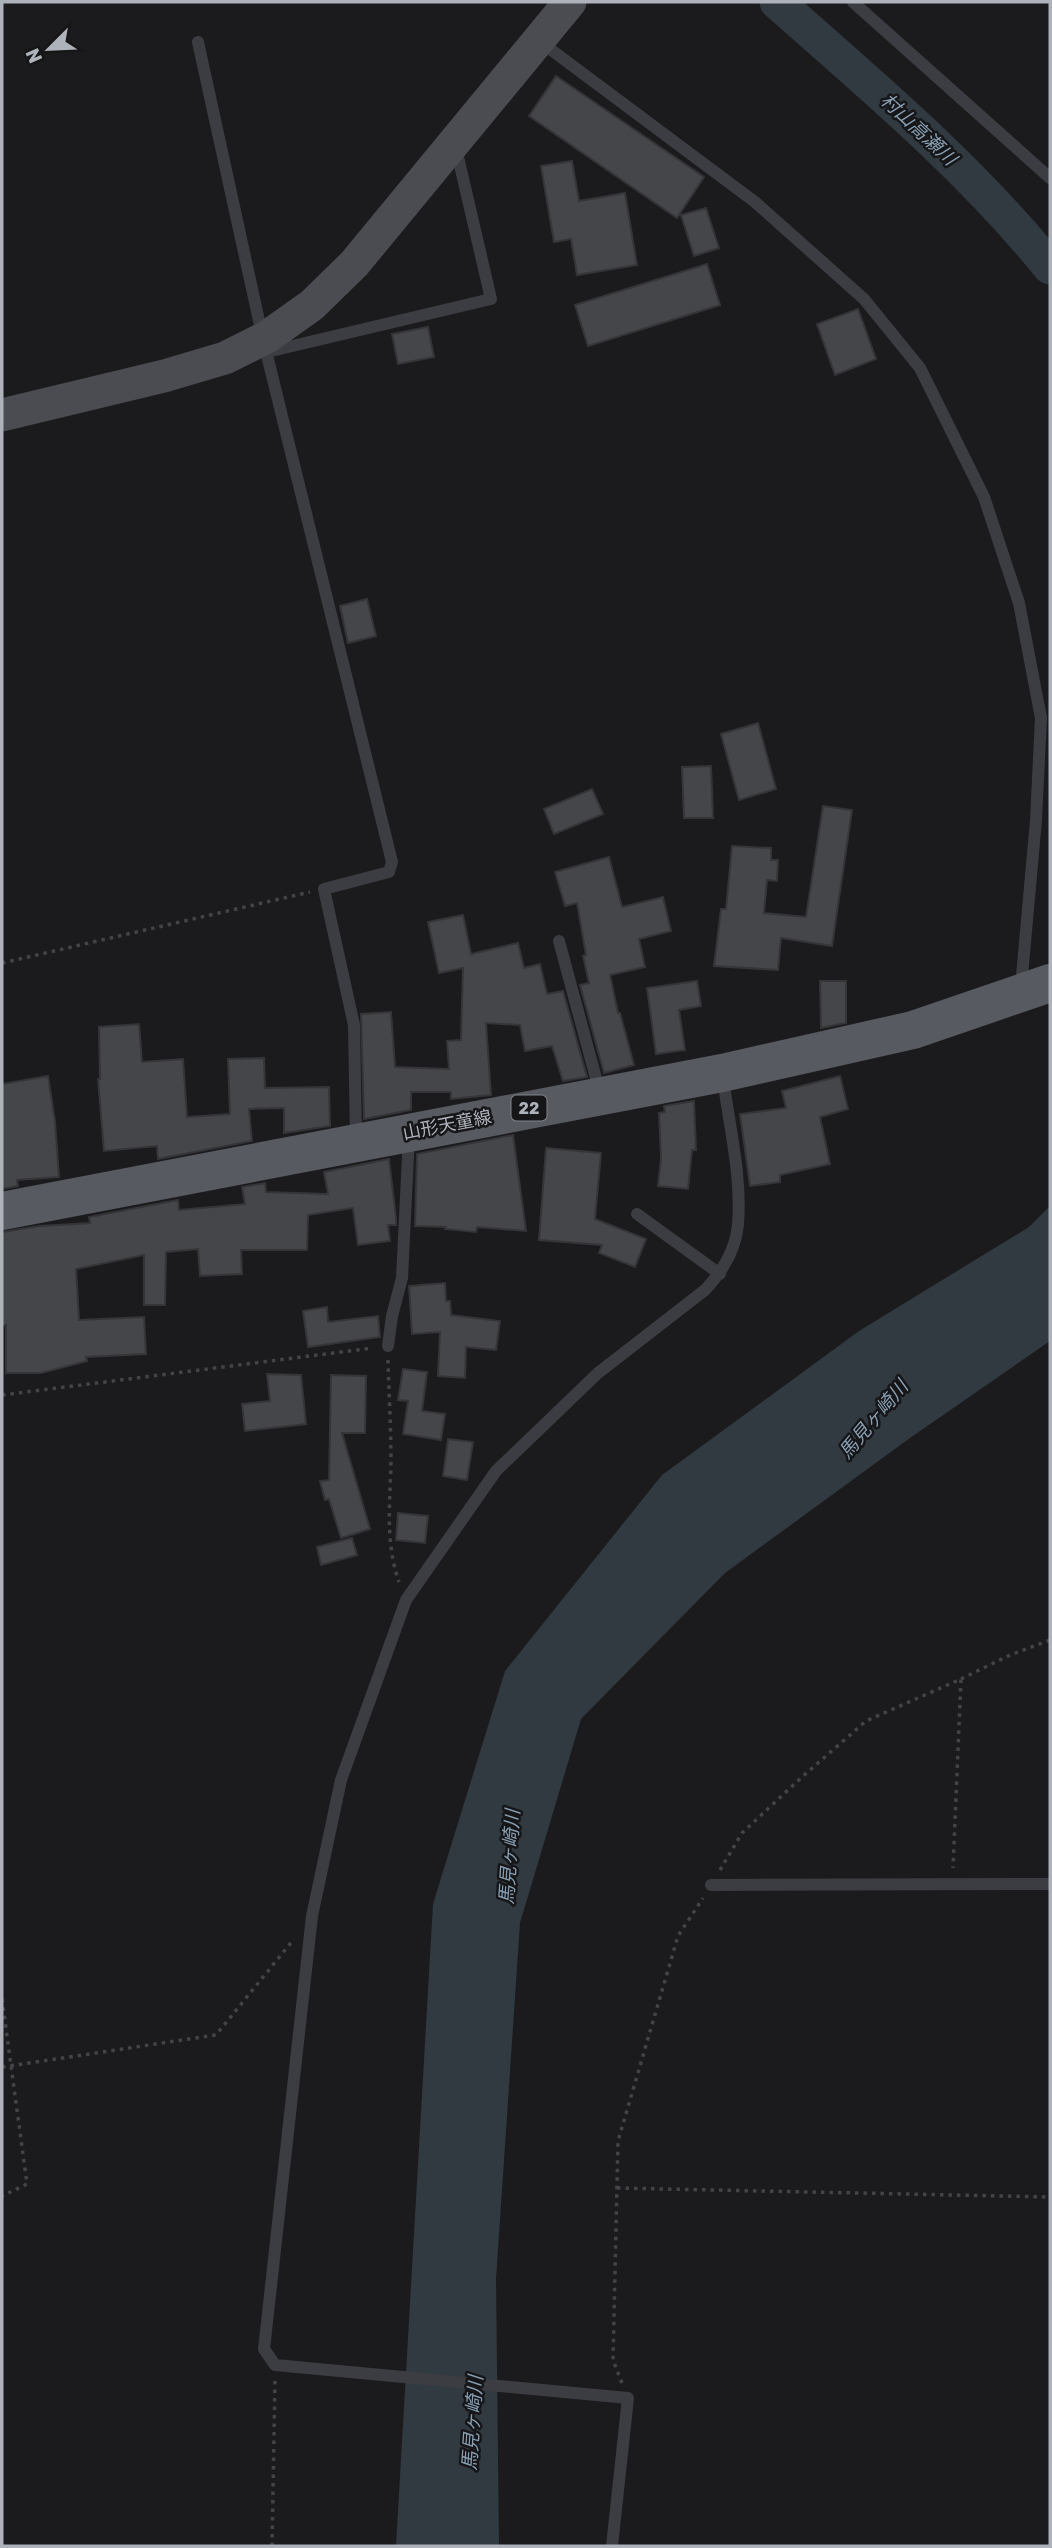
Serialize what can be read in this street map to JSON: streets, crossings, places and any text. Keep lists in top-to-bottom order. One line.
{"streets":{"main road":["22","山形天童線"]},"water":["村山高瀬川","馬見ヶ崎川"],"north":"bottom left"}
